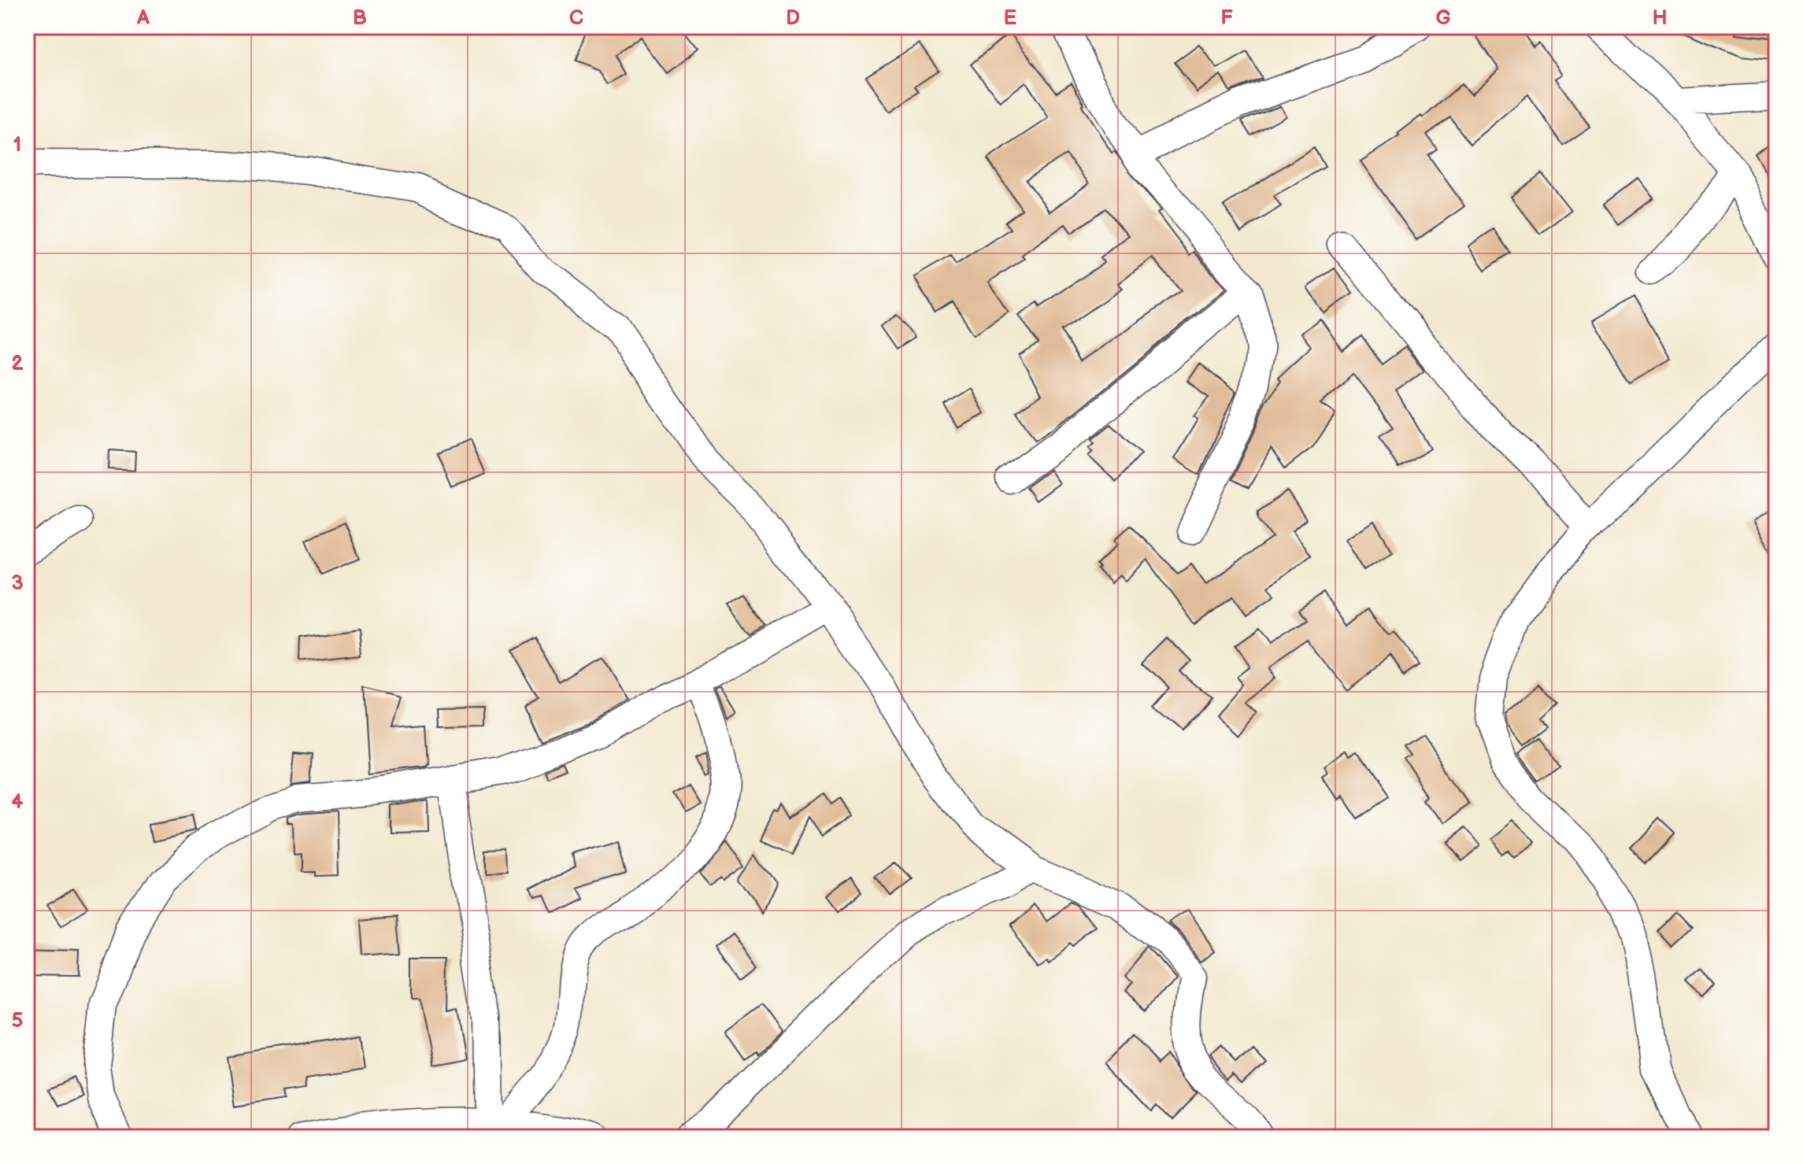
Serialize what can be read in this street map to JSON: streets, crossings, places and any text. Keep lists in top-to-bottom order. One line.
{"grid":{"columns":["A","B","C","D","E","F","G","H"],"rows":["1","2","3","4","5"]}}
